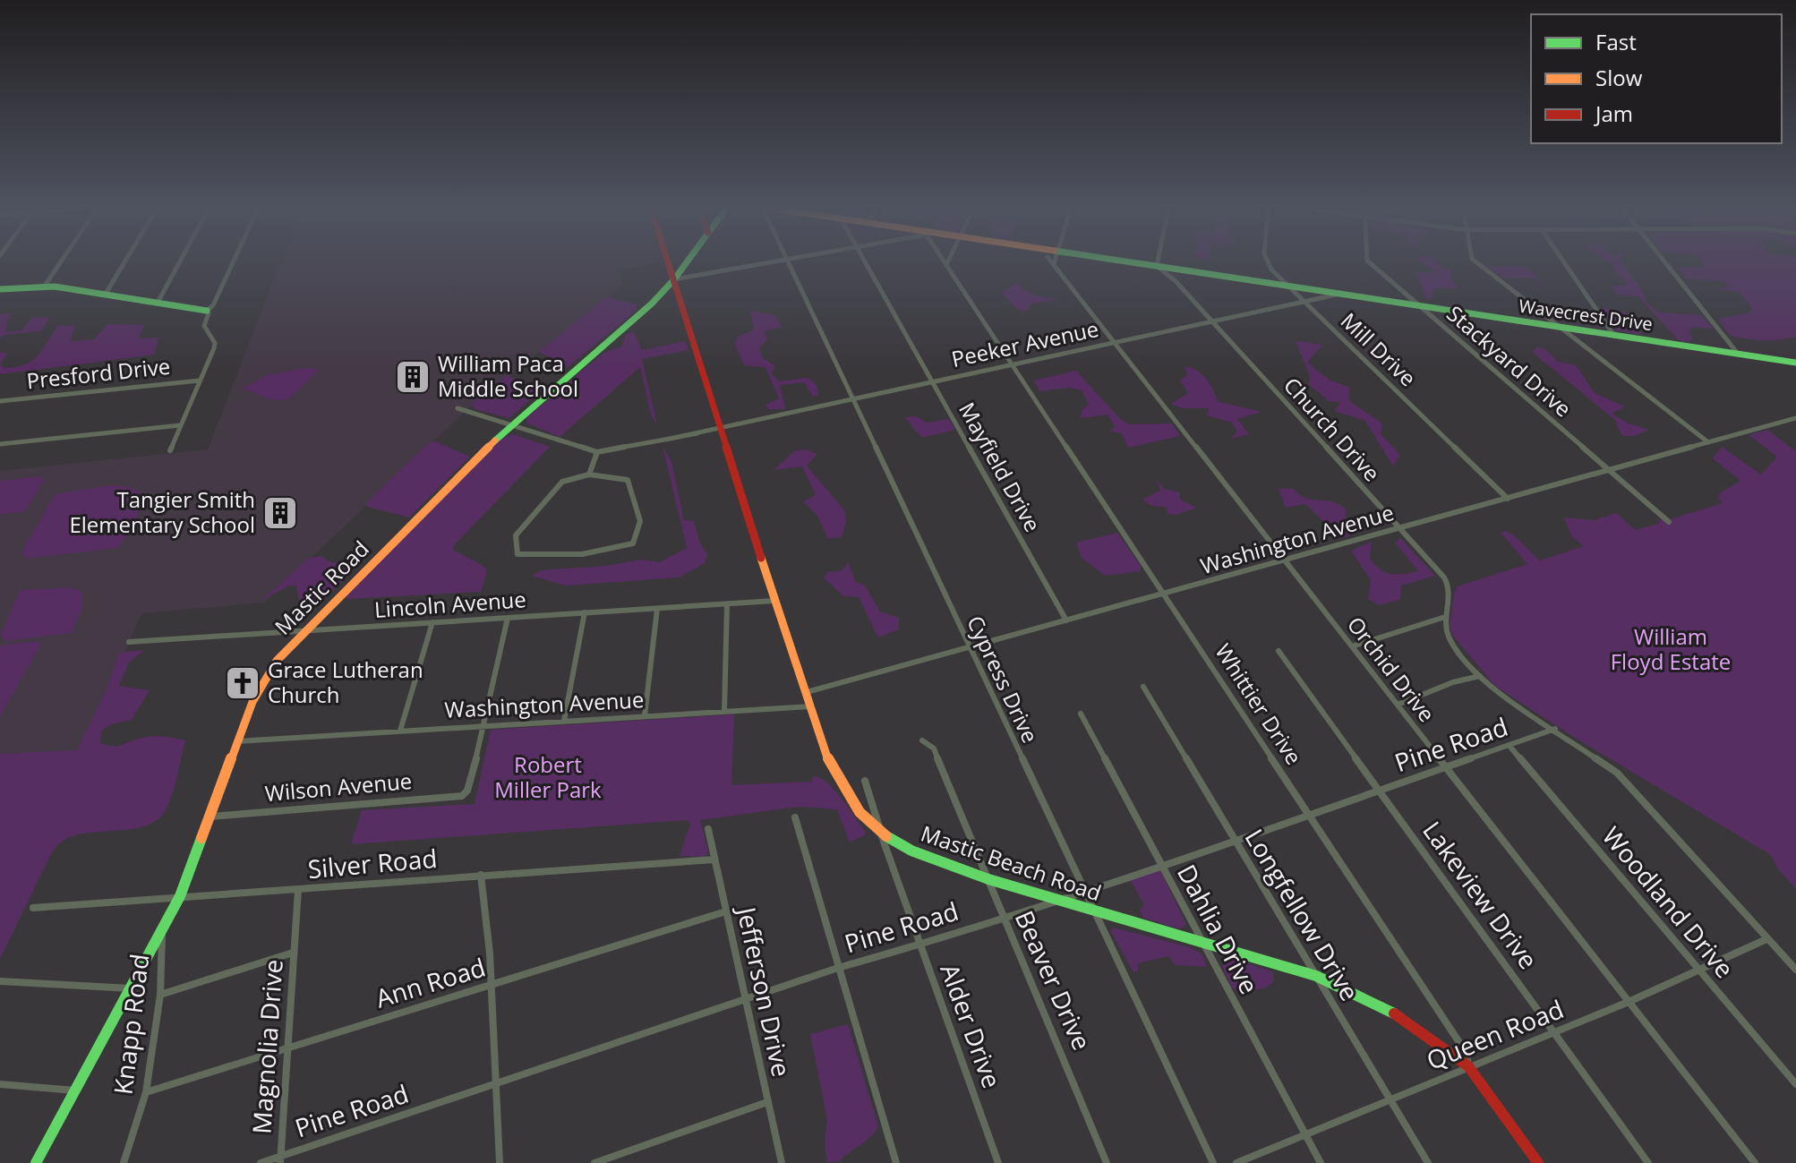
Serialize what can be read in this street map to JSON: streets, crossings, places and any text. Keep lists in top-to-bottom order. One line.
{"streets":{"street":["Wavecrest Drive","Peeker Avenue","Mill Drive","Stackyard Drive","Presford Drive","Church Drive","Mayfield Drive","Washington Avenue","Mastic Road","Lincoln Avenue","Orchid Drive","Cypress Drive","Whittier Drive","Pine Road","Wilson Avenue","Silver Road","Mastic Beach Road","Lakeview Drive","Woodland Drive","Longfellow Drive","Dahlia Drive","Beaver Drive","Ann Road","Jefferson Drive","Knapp Road","Alder Drive","Queen Road","Magnolia Drive"]},"crossings":[["Wavecrest Drive","Peeker Avenue"],["Wavecrest Drive","Mill Drive"],["Wavecrest Drive","Stackyard Drive"],["Wavecrest Drive","Church Drive"],["Peeker Avenue","Mill Drive"],["Peeker Avenue","Church Drive"],["Peeker Avenue","Mayfield Drive"],["Peeker Avenue","Orchid Drive"],["Peeker Avenue","Cypress Drive"],["Peeker Avenue","Whittier Drive"],["Peeker Avenue","Mastic Beach Road"],["Mill Drive","Washington Avenue"],["Stackyard Drive","Washington Avenue"],["Church Drive","Washington Avenue"],["Church Drive","Pine Road"],["Church Drive","Queen Road"],["Mayfield Drive","Washington Avenue"],["Washington Avenue","Mastic Road"],["Washington Avenue","Orchid Drive"],["Washington Avenue","Cypress Drive"],["Washington Avenue","Whittier Drive"],["Washington Avenue","Wilson Avenue"],["Washington Avenue","Mastic Beach Road"],["Mastic Road","Lincoln Avenue"],["Mastic Road","Wilson Avenue"],["Mastic Road","Silver Road"],["Mastic Road","Mastic Beach Road"],["Mastic Road","Knapp Road"],["Lincoln Avenue","Mastic Beach Road"],["Orchid Drive","Pine Road"],["Orchid Drive","Queen Road"],["Cypress Drive","Pine Road"],["Cypress Drive","Mastic Beach Road"],["Whittier Drive","Pine Road"],["Whittier Drive","Mastic Beach Road"],["Whittier Drive","Queen Road"],["Pine Road","Mastic Beach Road"],["Pine Road","Lakeview Drive"],["Pine Road","Woodland Drive"],["Pine Road","Longfellow Drive"],["Pine Road","Dahlia Drive"],["Pine Road","Beaver Drive"],["Pine Road","Jefferson Drive"],["Pine Road","Alder Drive"],["Pine Road","Magnolia Drive"],["Silver Road","Jefferson Drive"],["Silver Road","Magnolia Drive"],["Mastic Beach Road","Longfellow Drive"],["Mastic Beach Road","Dahlia Drive"],["Mastic Beach Road","Beaver Drive"],["Mastic Beach Road","Alder Drive"],["Mastic Beach Road","Queen Road"],["Lakeview Drive","Queen Road"],["Woodland Drive","Queen Road"],["Longfellow Drive","Queen Road"],["Dahlia Drive","Queen Road"],["Ann Road","Jefferson Drive"],["Ann Road","Knapp Road"],["Ann Road","Magnolia Drive"]],"parks":["William Floyd Estate","Robert Miller Park"],"places":{"building":["William Paca Middle School","Tangier Smith Elementary School"],"church":["Grace Lutheran Church"]},"legend":["Fast","Slow","Jam"]}
